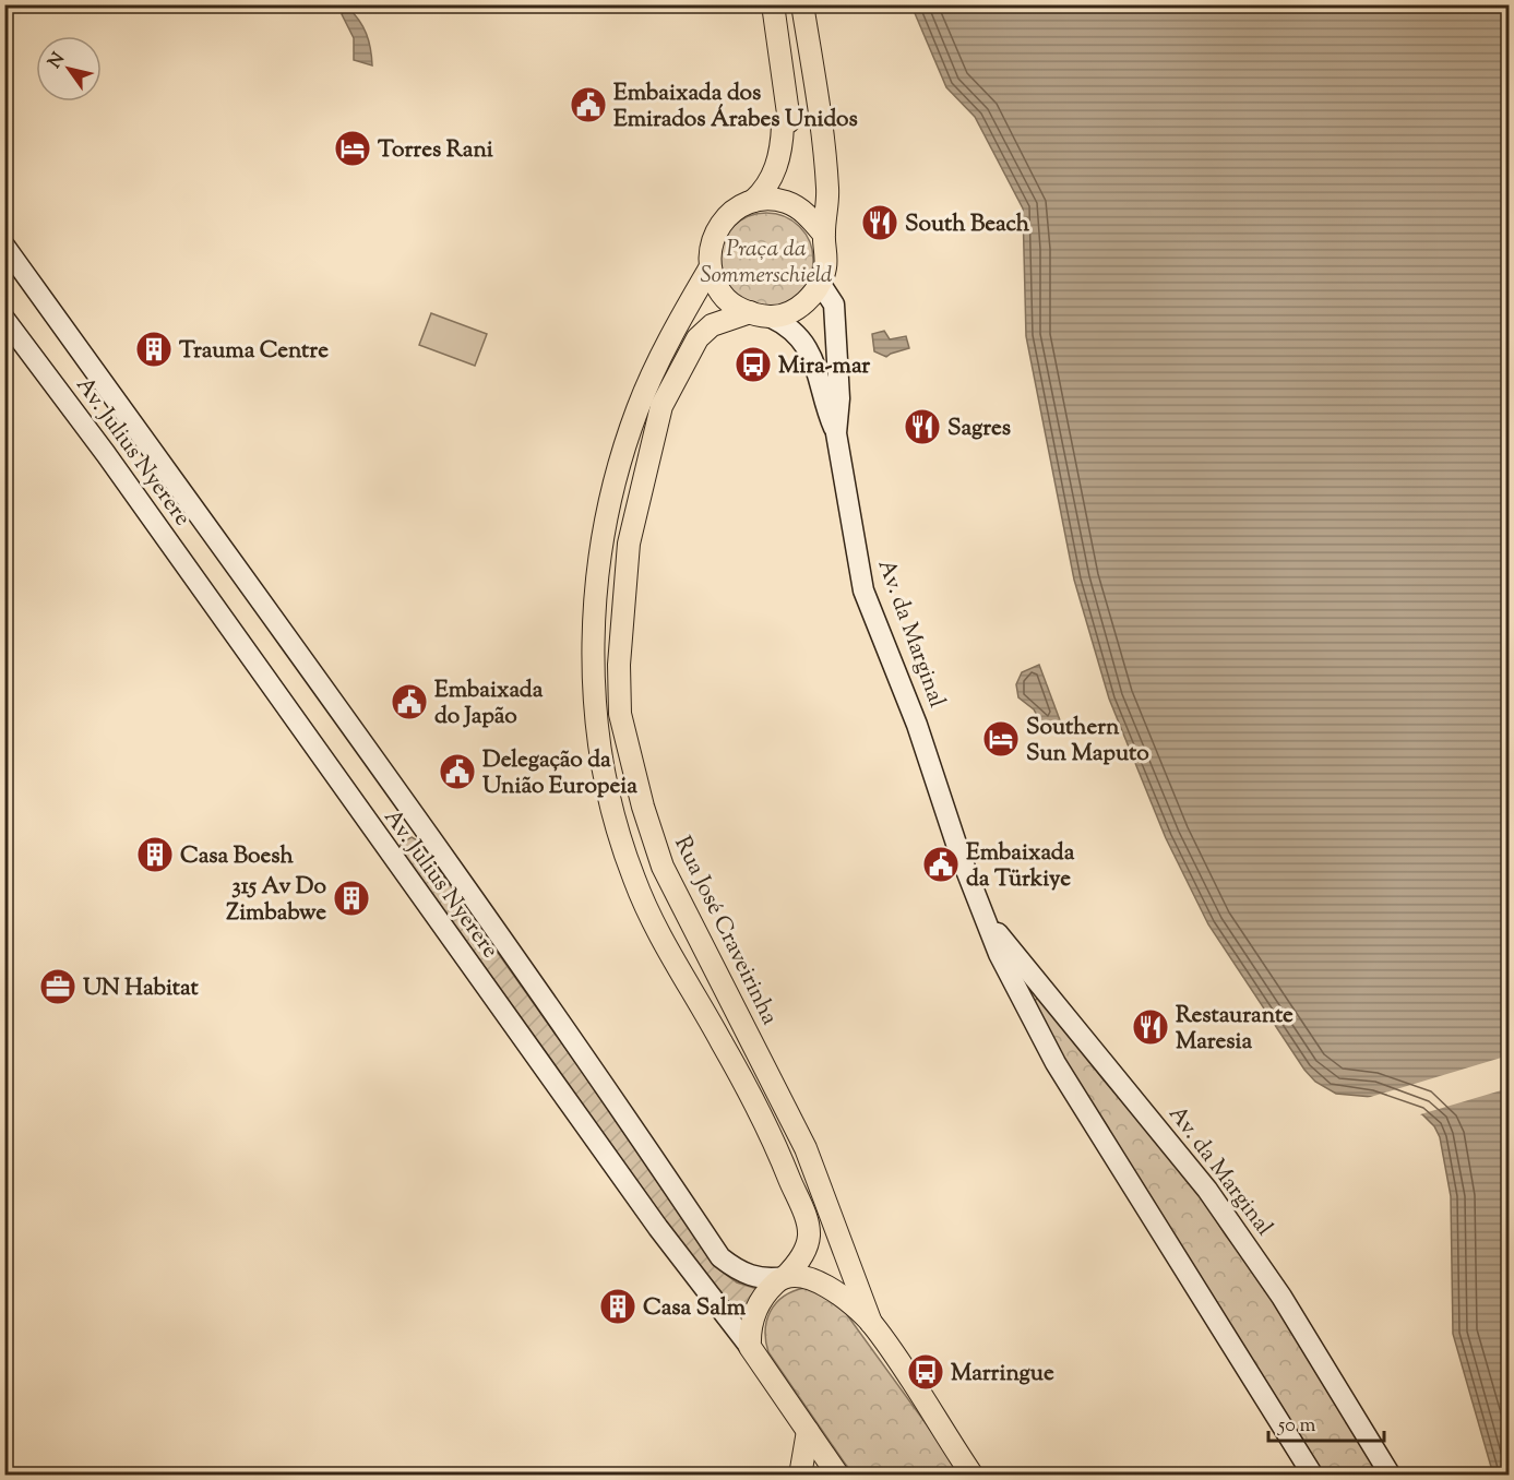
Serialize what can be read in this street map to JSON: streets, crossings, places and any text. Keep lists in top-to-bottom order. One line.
{"streets":{"main road":["Av. Julius Nyerere","Av. da Marginal","Rua José Craveirinha"]},"crossings":[["Av. da Marginal","Rua José Craveirinha"]],"parks":["Praça da Sommerschield"],"places":{"public building":["Embaixada dos Emirados Árabes Unidos","Embaixada do Japão","Delegação da União Europeia","Embaixada da Türkiye"],"hotel":["Torres Rani","Southern Sun Maputo"],"restaurant":["South Beach","Sagres","Restaurante Maresia"],"building":["Trauma Centre","Casa Boesh","315 Av Do Zimbabwe","Casa Salm"],"bus stop":["Mira-mar","Marringue"],"office":["UN Habitat"]},"scale_bar":"50 m","north":"top left"}
